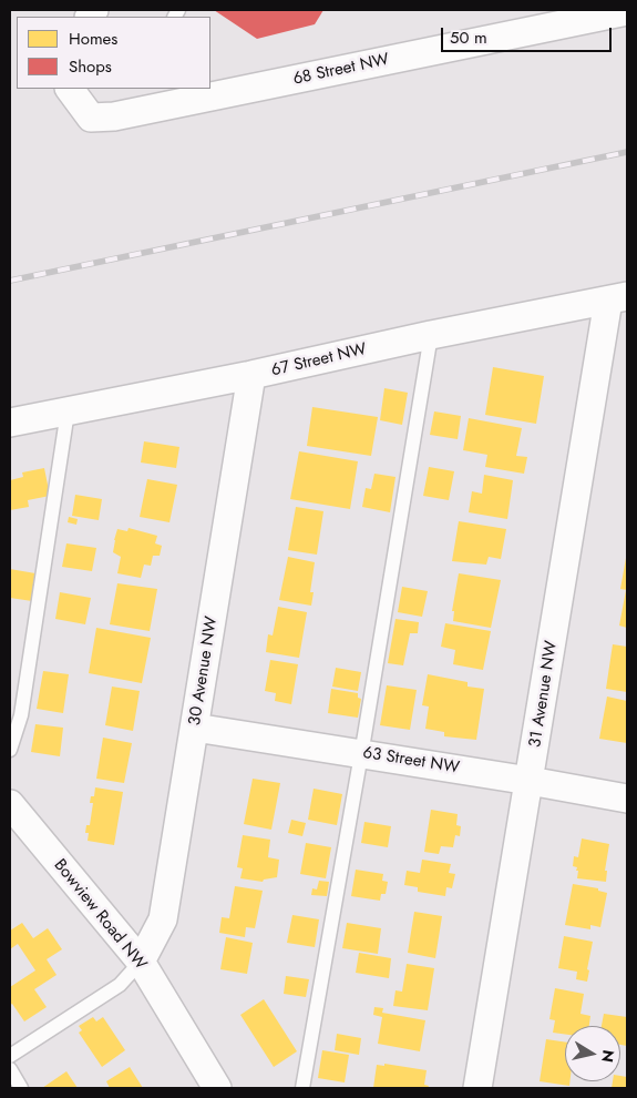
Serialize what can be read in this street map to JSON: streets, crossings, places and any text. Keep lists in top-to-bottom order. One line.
{"streets":{"street":["68 Street NW","67 Street NW","30 Avenue NW","31 Avenue NW","63 Street NW","Bowview Road NW"]},"crossings":[["67 Street NW","30 Avenue NW"],["67 Street NW","31 Avenue NW"],["30 Avenue NW","63 Street NW"],["30 Avenue NW","Bowview Road NW"],["31 Avenue NW","63 Street NW"]],"legend":["Homes","Shops"],"scale_bar":"50 m","north":"right"}
